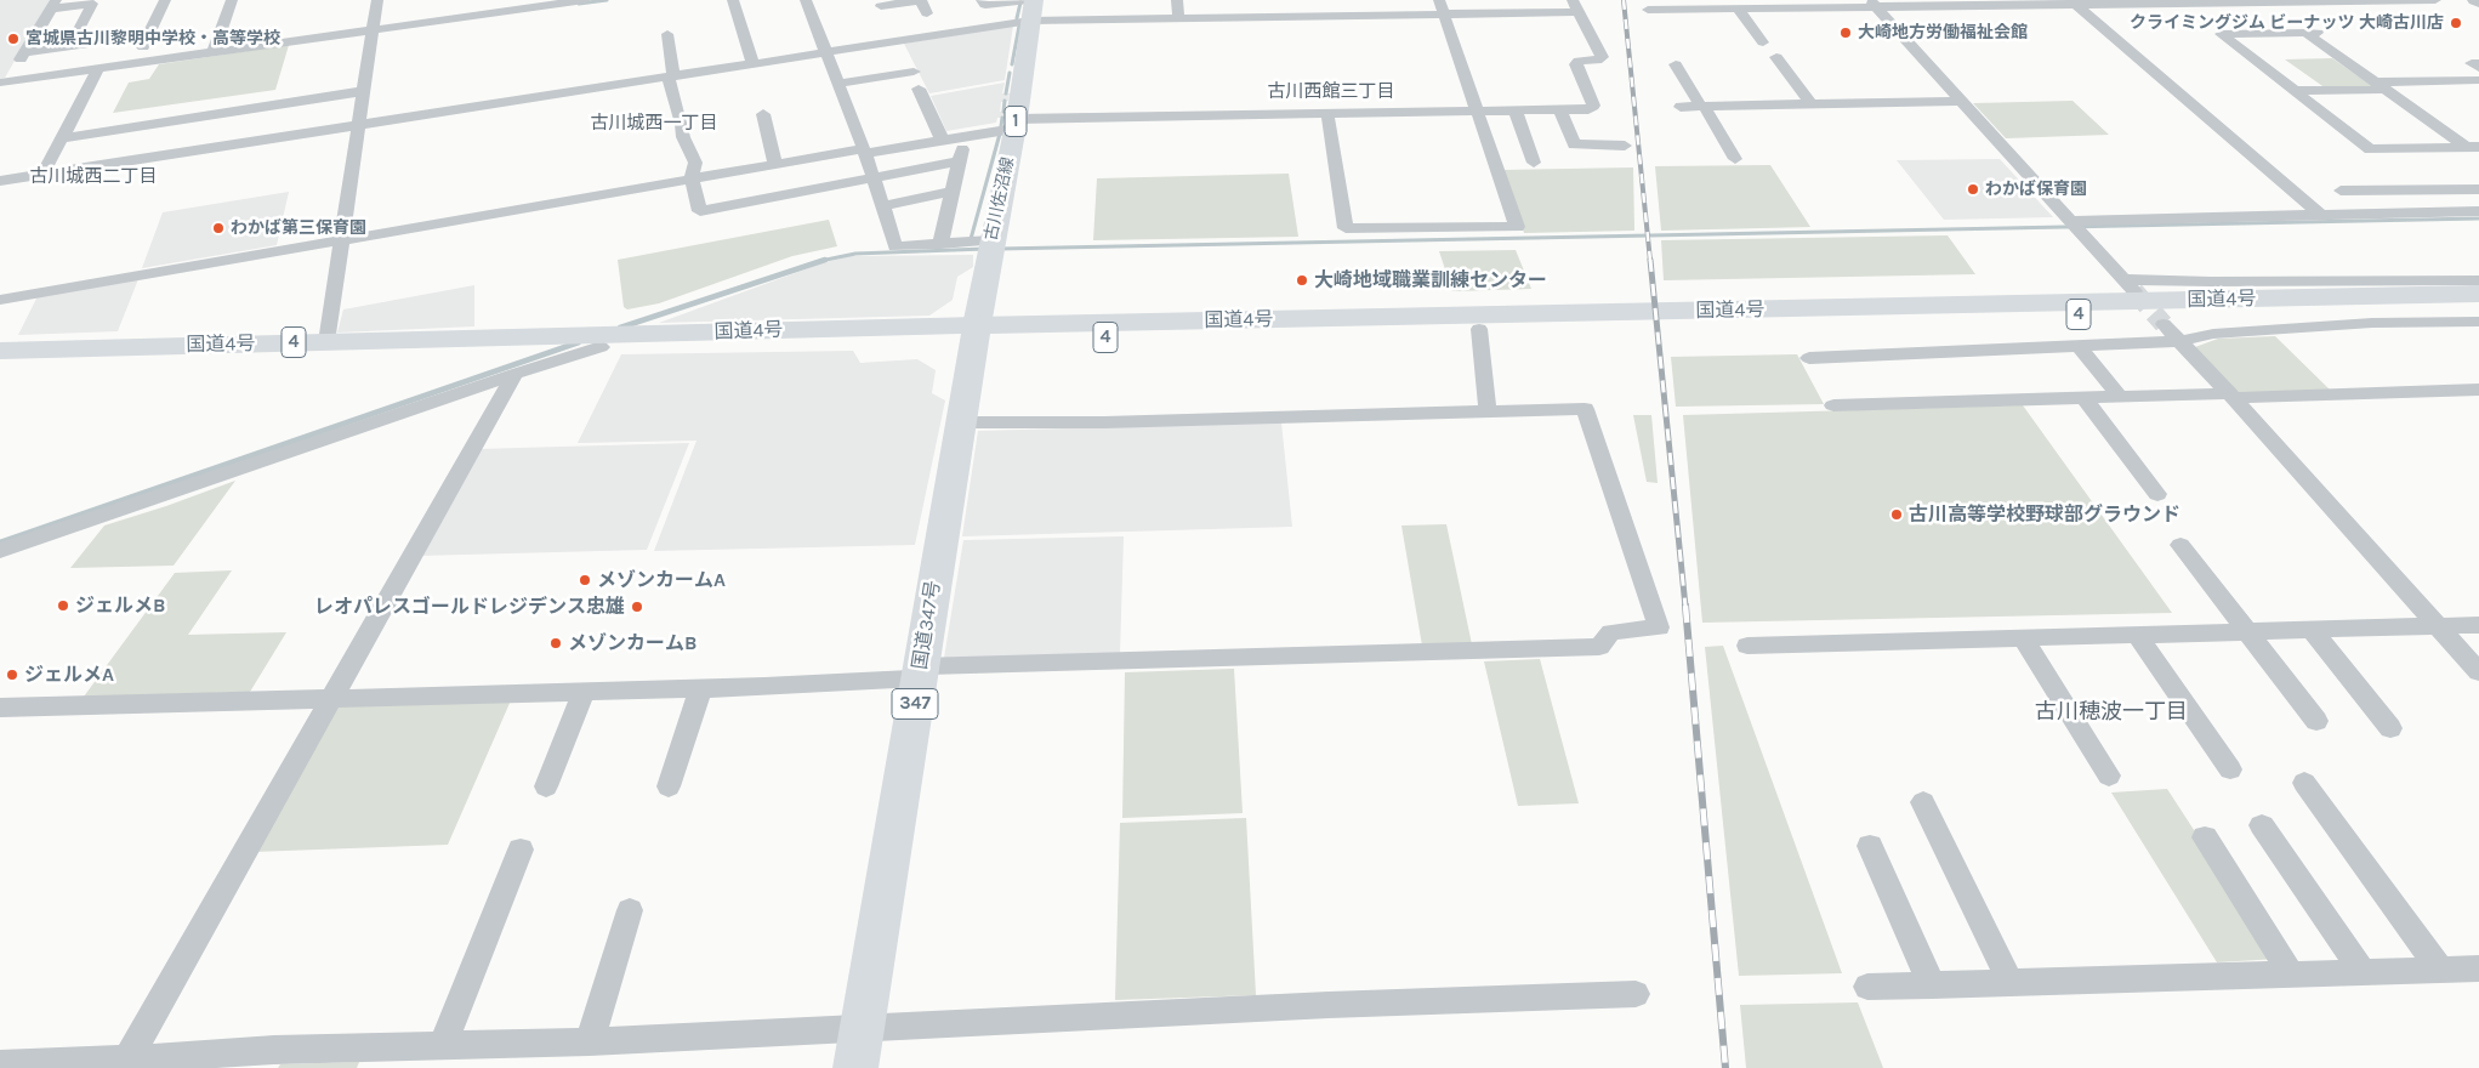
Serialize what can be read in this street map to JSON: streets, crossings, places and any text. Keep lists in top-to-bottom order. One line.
{"streets":{"main road":["1","古川佐沼線","国道4号","4","国道347号","347"]},"crossings":[["古川佐沼線","国道4号"],["古川佐沼線","国道347号"],["国道4号","国道347号"]],"districts":["古川西館三丁目","古川城西一丁目","古川城西二丁目","古川穂波一丁目"],"places":["クライミングジム ビーナッツ 大崎古川店","大崎地方労働福祉会館","宮城県古川黎明中学校・高等学校","わかば保育園","わかば第三保育園","大崎地域職業訓練センター","古川高等学校野球部グラウンド","メゾンカームA","ジェルメB","レオパレスゴールドレジデンス忠雄","メゾンカームB","ジェルメA"]}
